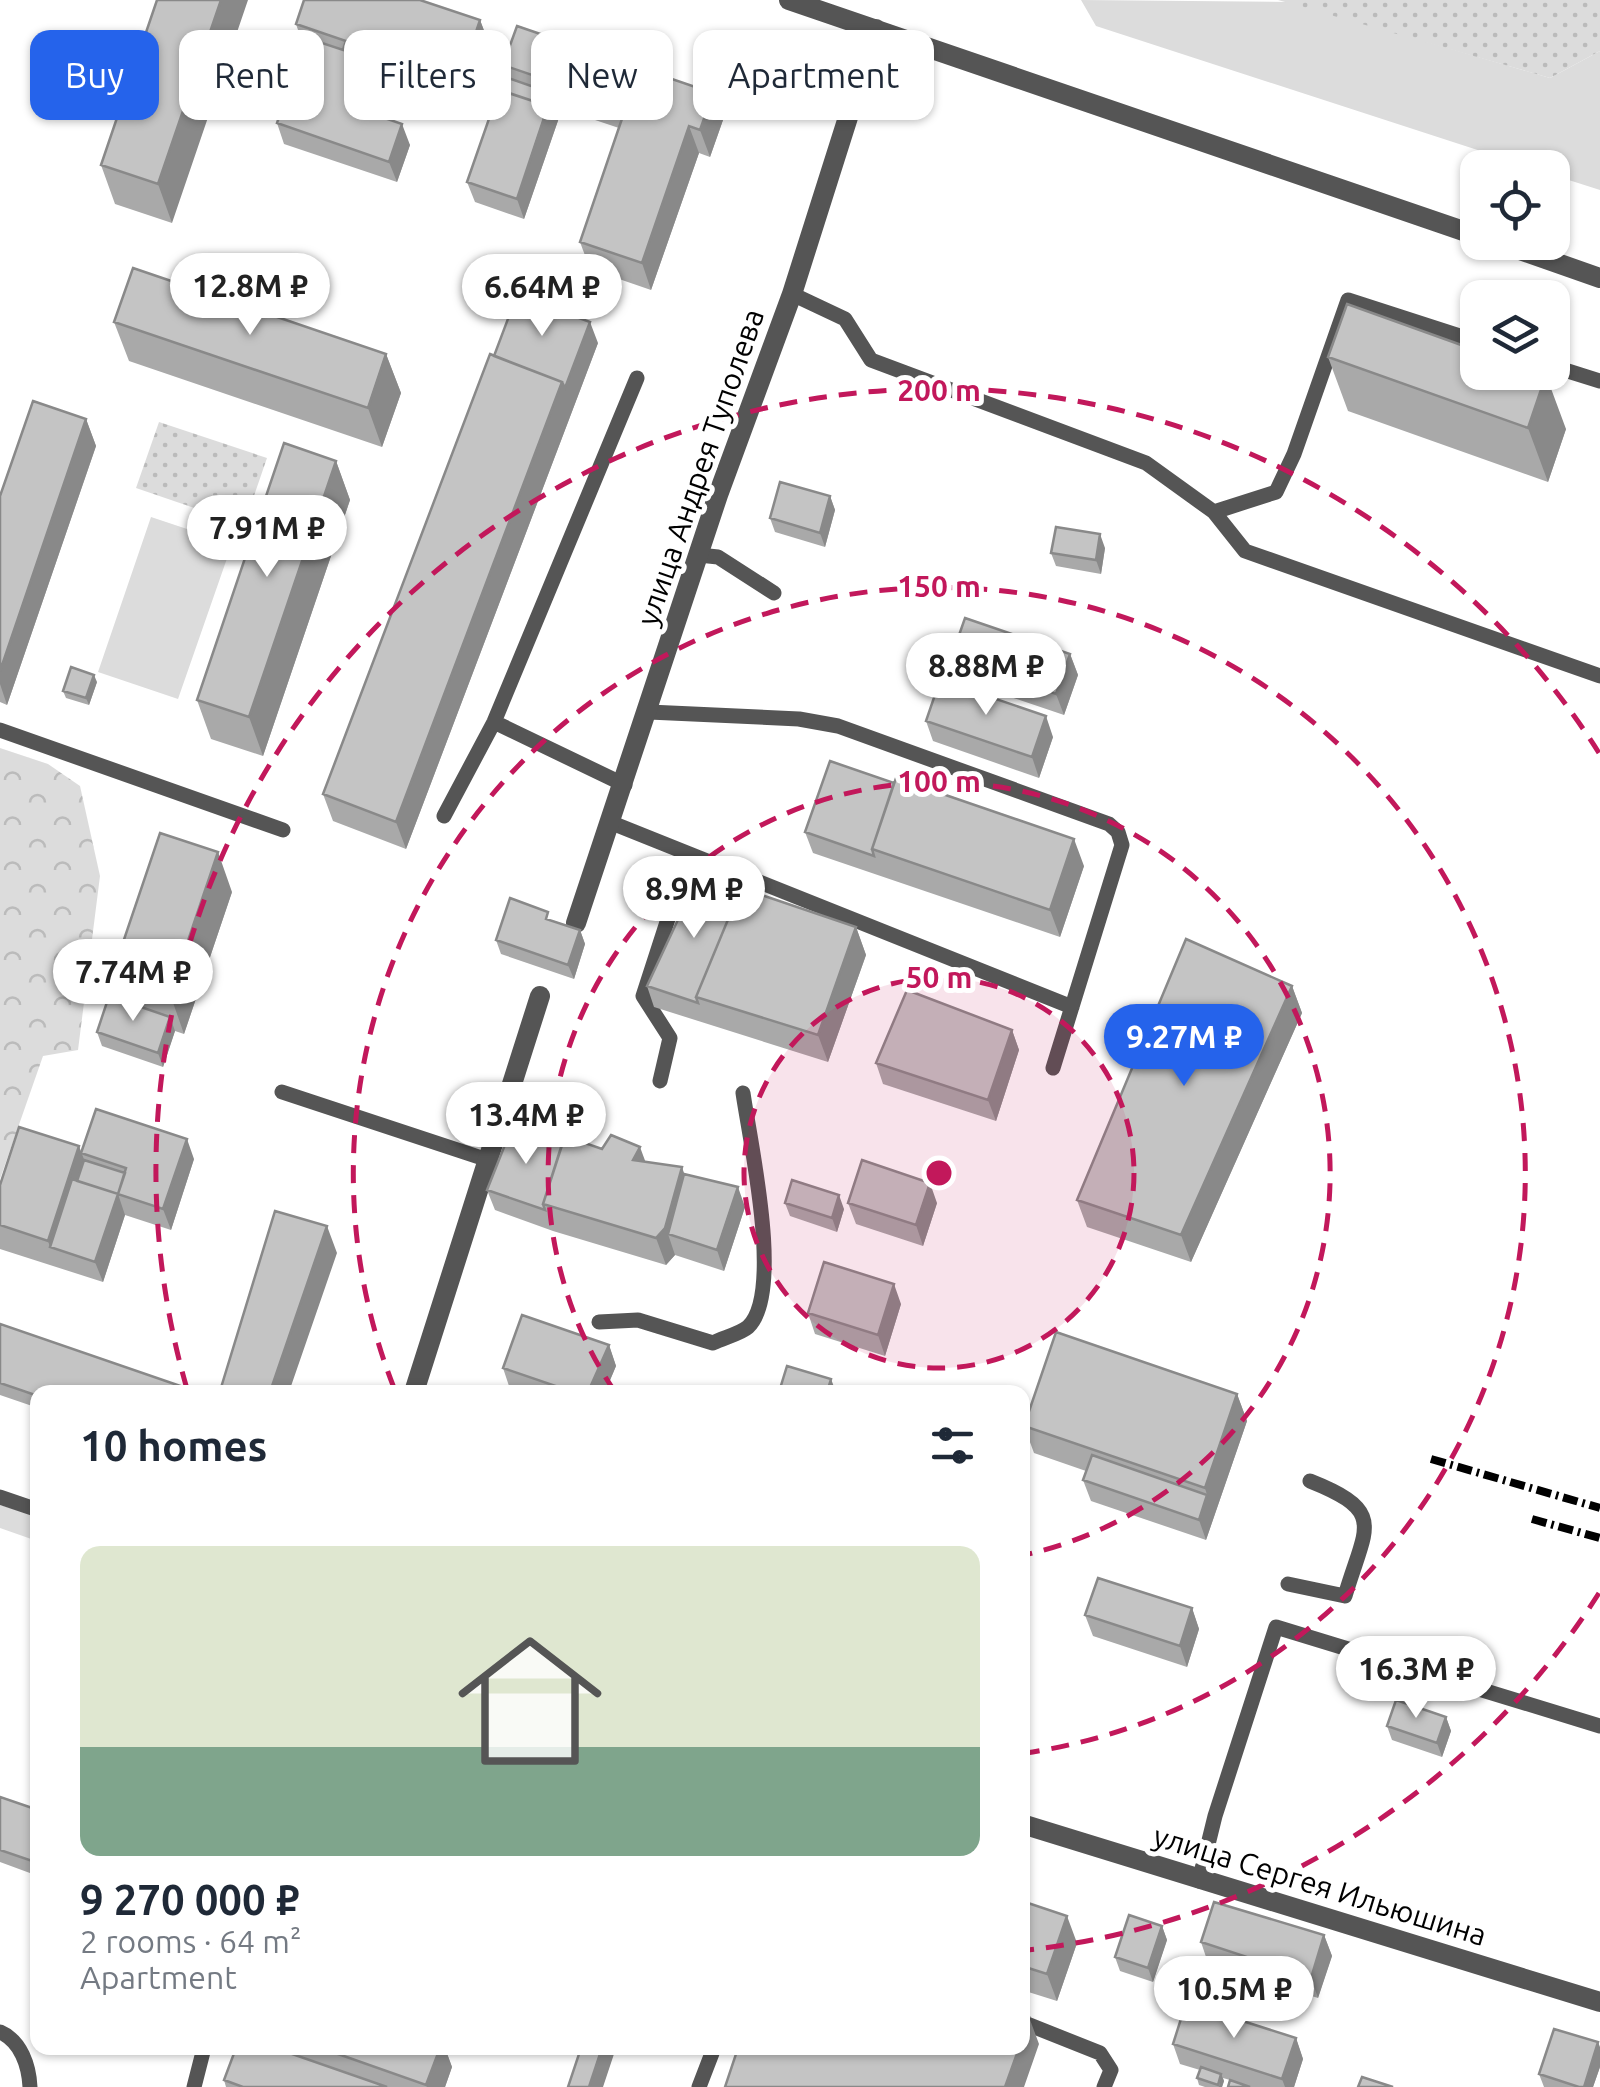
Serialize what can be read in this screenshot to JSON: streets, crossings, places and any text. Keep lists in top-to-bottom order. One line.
{"streets":{"street":["улица Андрея Туполева","улица Сергея Ильюшина"]},"page":{"chip":["Buy","Rent","Filters","New","Apartment"],"price":["12.8M ₽","6.64M ₽","7.91M ₽","8.88M ₽","8.9M ₽","7.74M ₽","9.27M ₽","13.4M ₽","16.3M ₽","10.5M ₽"],"heading":"10 homes","list":[{"name":"9 270 000 ₽","note":"2 rooms · 64 m² · Apartment"}]},"rings":["200 m","150 m","100 m","50 m"]}
